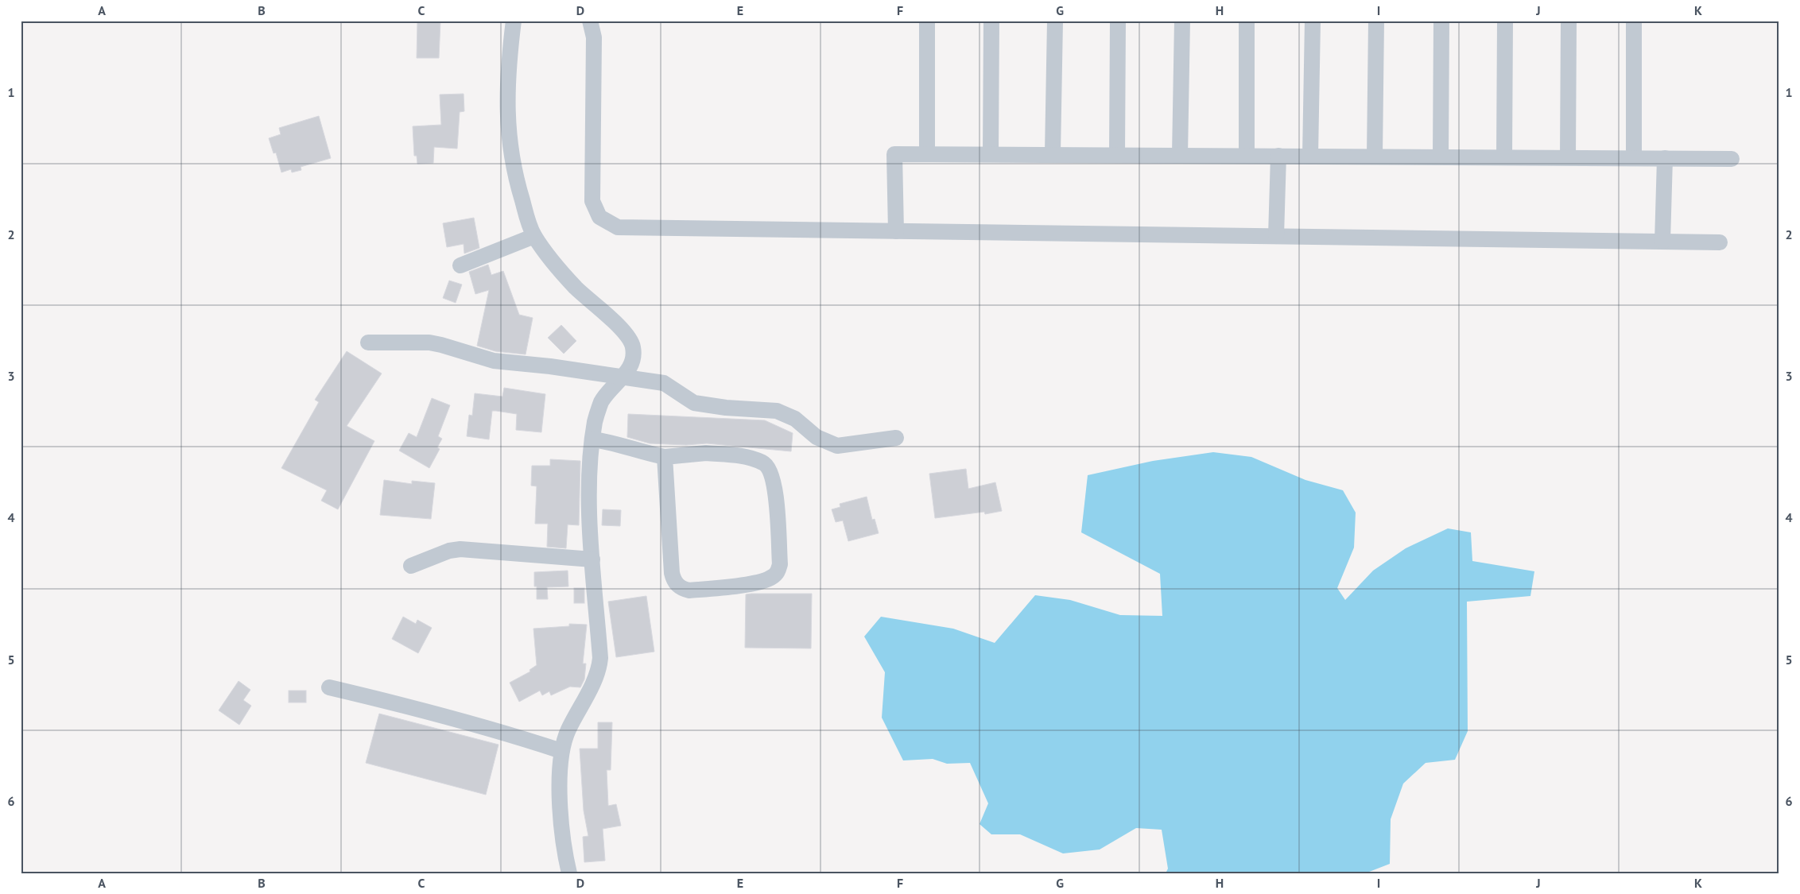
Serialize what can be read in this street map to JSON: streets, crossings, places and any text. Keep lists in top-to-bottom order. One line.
{"grid":{"columns":["A","B","C","D","E","F","G","H","I","J","K"],"rows":["1","2","3","4","5","6"]}}
